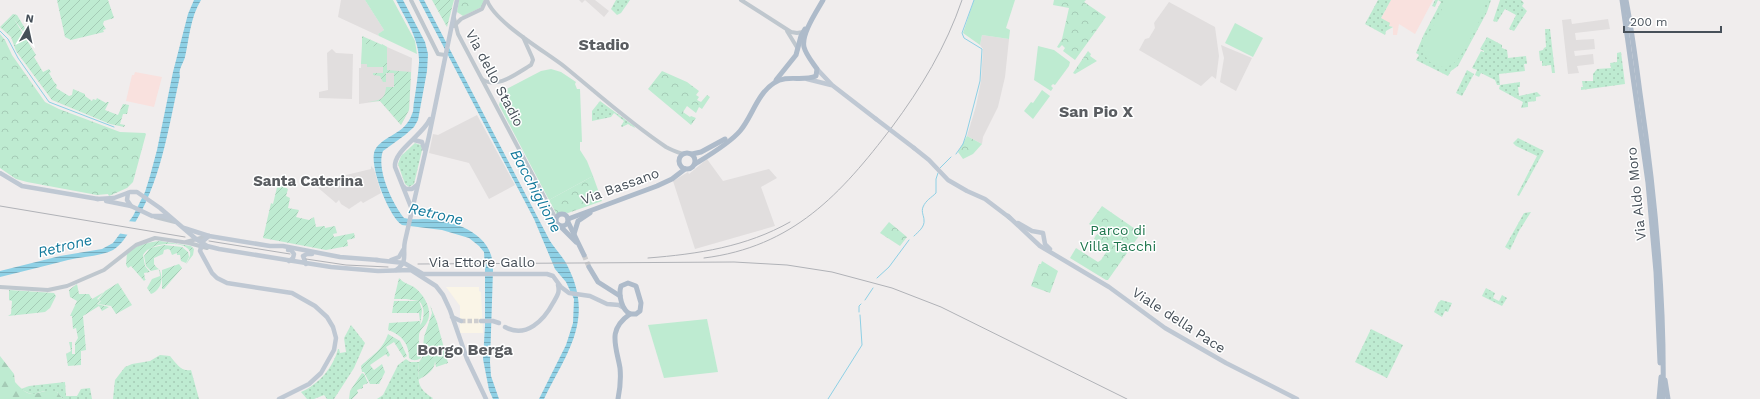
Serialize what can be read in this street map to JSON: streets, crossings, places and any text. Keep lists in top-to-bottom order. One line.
{"streets":{"main road":["Via dello Stadio","Via Bassano","Via Aldo Moro","Via Ettore Gallo","Viale della Pace"]},"crossings":[["Via dello Stadio","Via Bassano"]],"districts":["Stadio","San Pio X","Santa Caterina","Borgo Berga"],"water":["Bacchiglione","Retrone"],"parks":["Parco di Villa Tacchi"],"scale_bar":"200 m","north":"top"}
